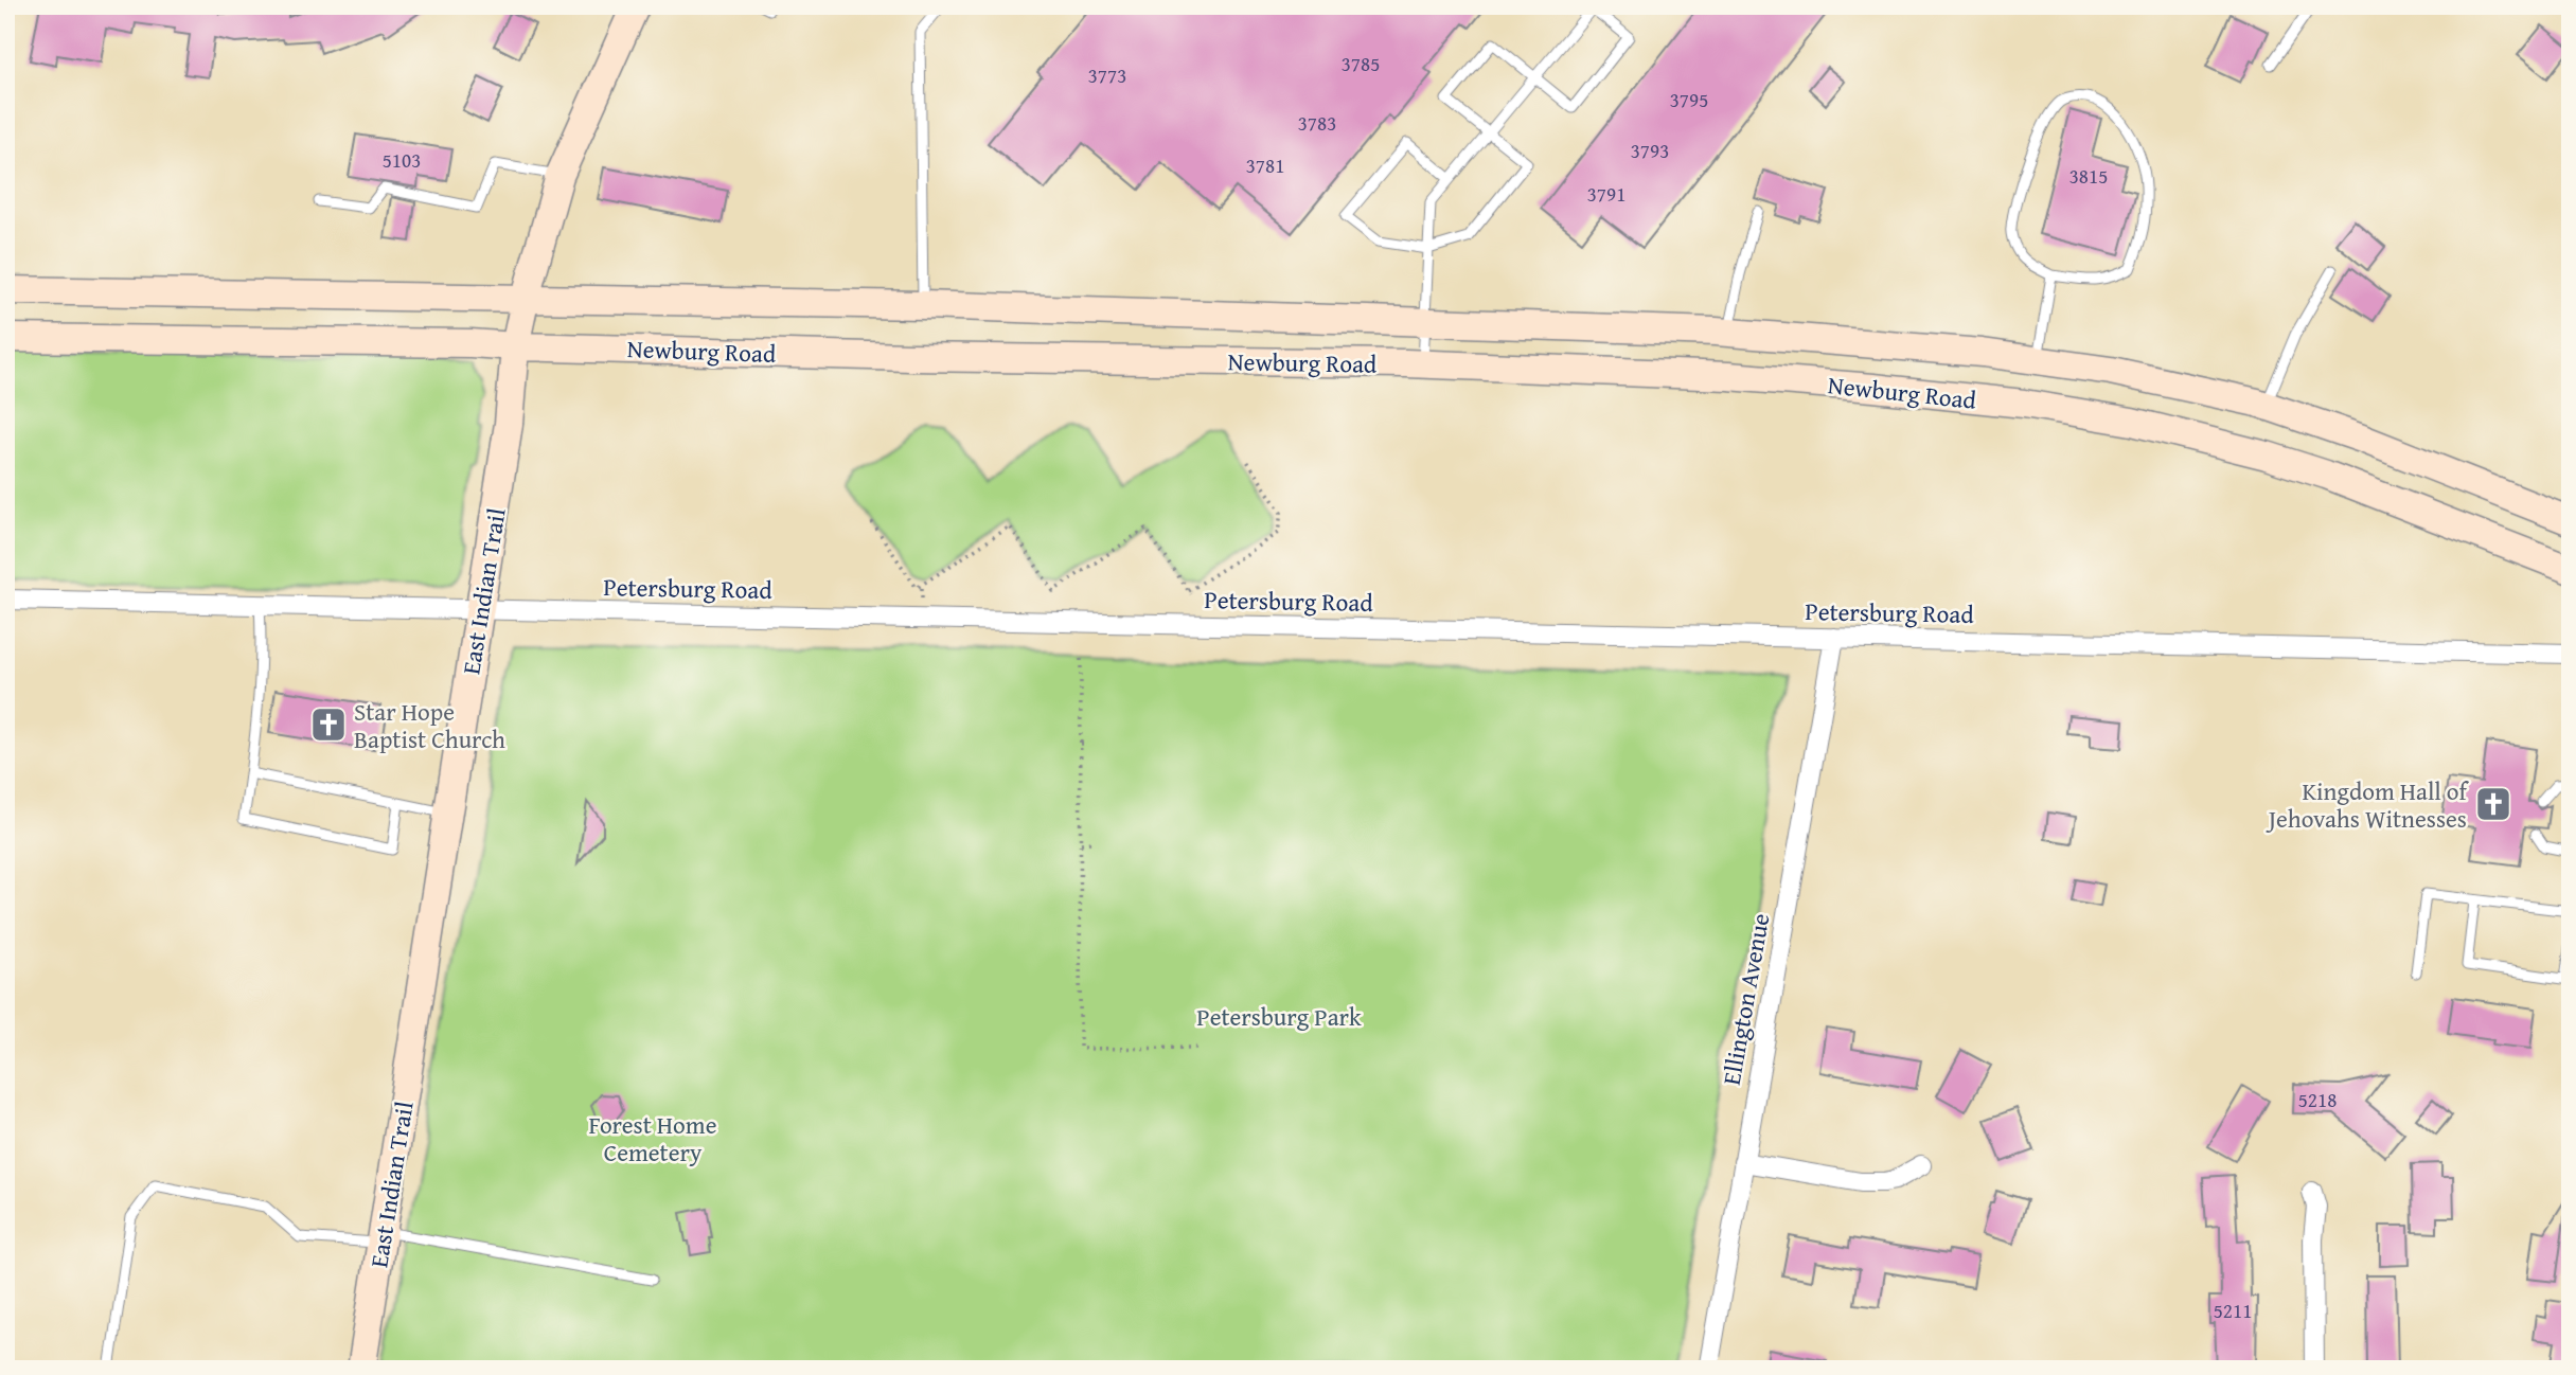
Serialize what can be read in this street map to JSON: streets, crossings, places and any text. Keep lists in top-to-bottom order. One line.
{"streets":{"main road":["Newburg Road","East Indian Trail"],"street":["Petersburg Road","Ellington Avenue"]},"crossings":[["Newburg Road","East Indian Trail"],["Petersburg Road","East Indian Trail"],["Petersburg Road","Ellington Avenue"]],"parks":["Petersburg Park","Forest Home Cemetery"],"places":{"church":["Star Hope Baptist Church","Kingdom Hall of Jehovahs Witnesses"]},"house_numbers":["3785","3773","3795","3783","3793","5103","3781","3815","3791","5218","5211"]}
